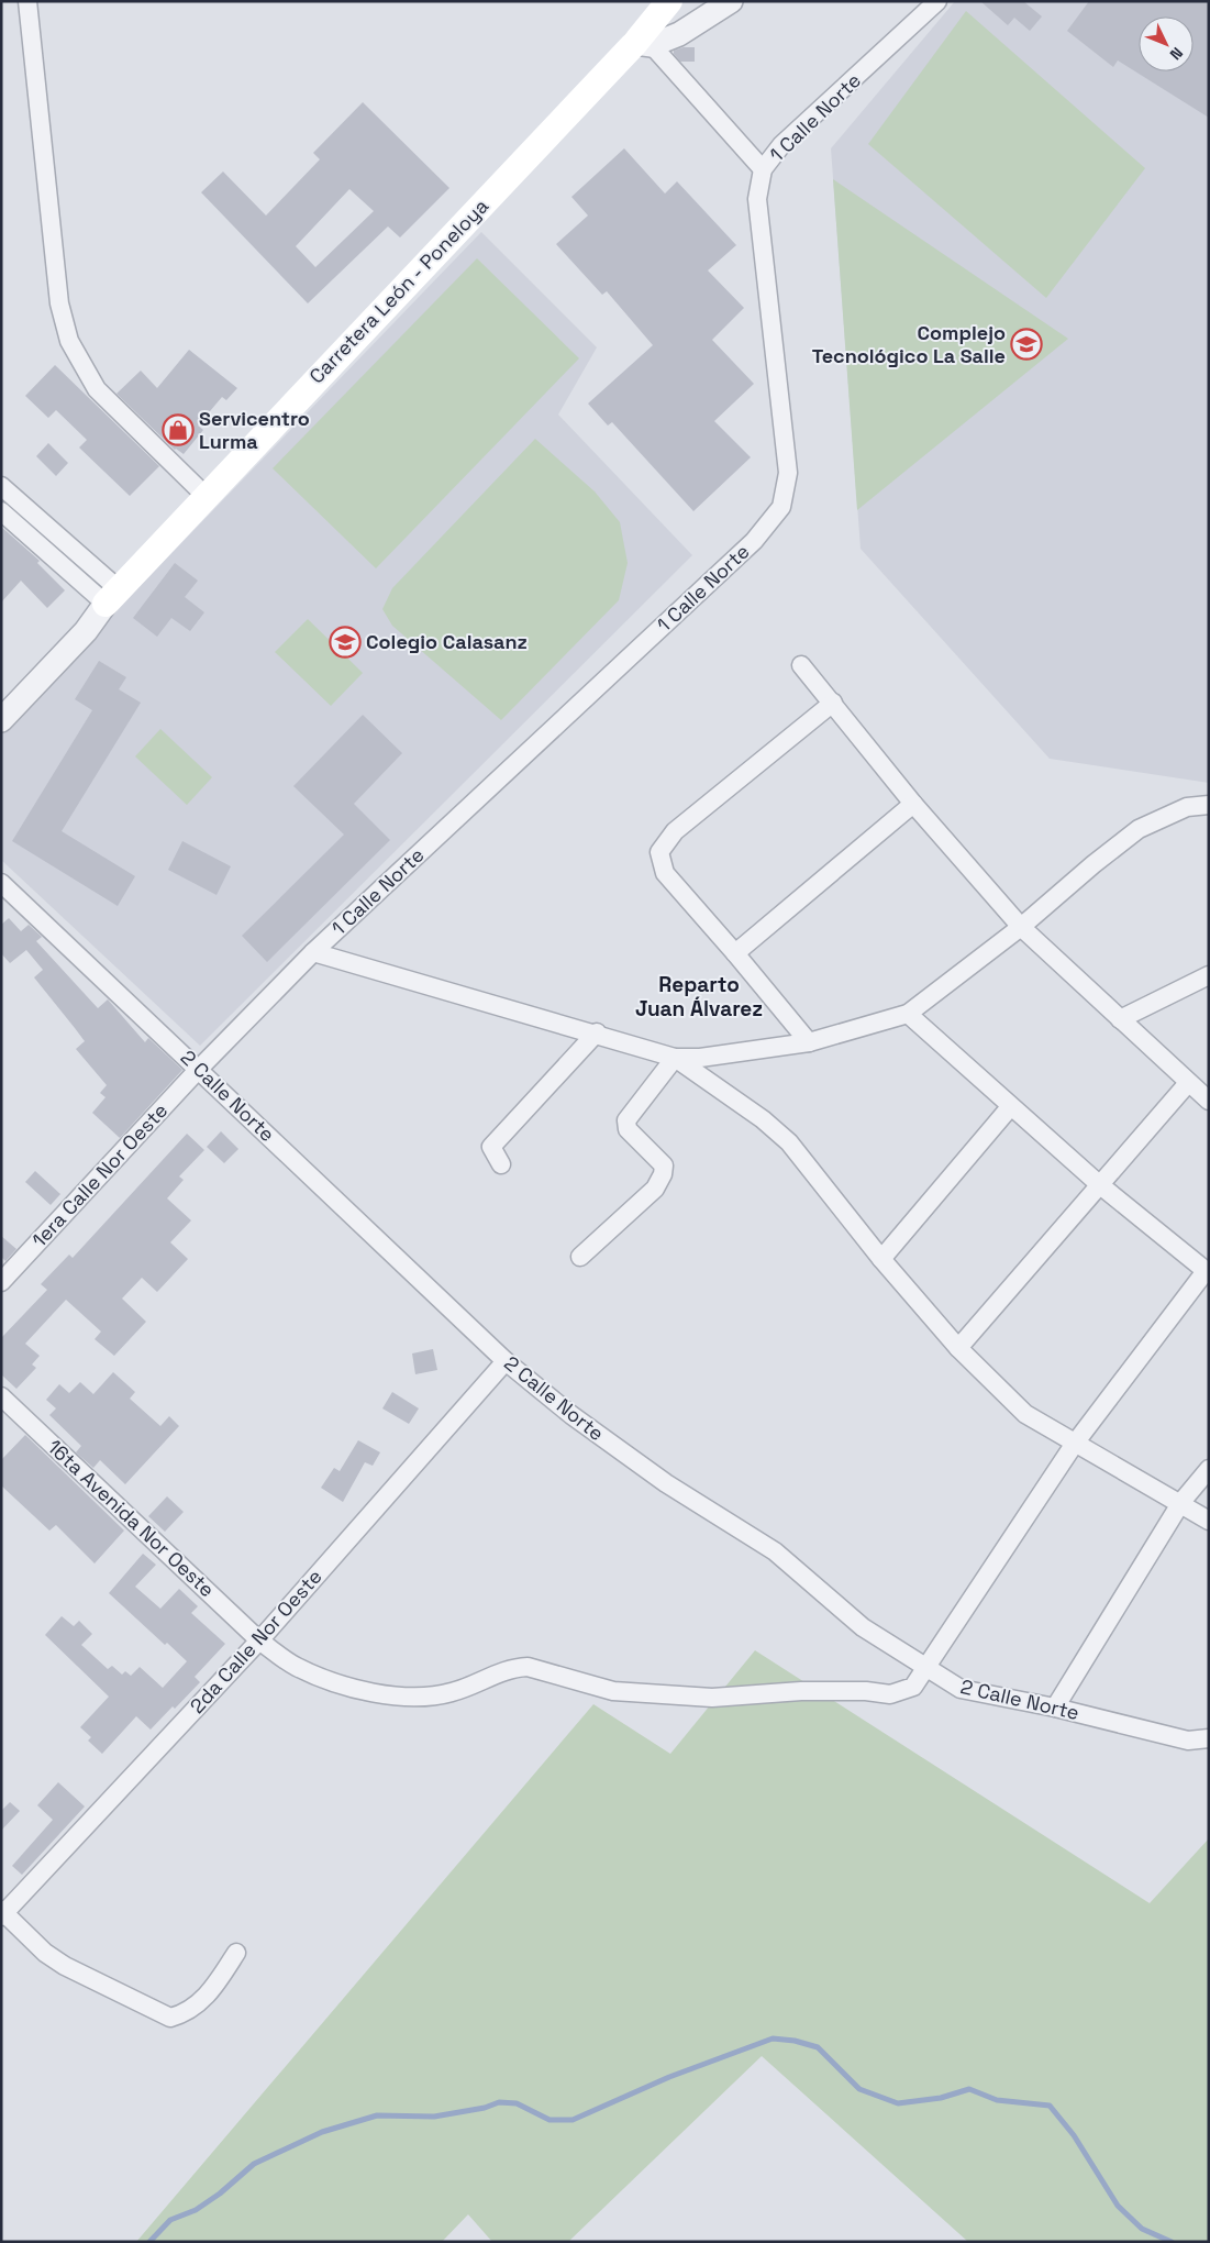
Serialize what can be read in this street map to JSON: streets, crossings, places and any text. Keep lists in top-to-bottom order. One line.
{"streets":{"main road":["Carretera León - Poneloya"],"street":["1 Calle Norte","2 Calle Norte","1era Calle Nor Oeste","16ta Avenida Nor Oeste","2da Calle Nor Oeste"]},"crossings":[["1 Calle Norte","2 Calle Norte"],["1 Calle Norte","1era Calle Nor Oeste"],["2 Calle Norte","1era Calle Nor Oeste"],["2 Calle Norte","16ta Avenida Nor Oeste"],["2 Calle Norte","2da Calle Nor Oeste"],["16ta Avenida Nor Oeste","2da Calle Nor Oeste"]],"districts":["Reparto Juan Álvarez"],"places":{"school or university":["Complejo Tecnológico La Salle","Colegio Calasanz"],"shop":["Servicentro Lurma"]},"north":"bottom right"}
